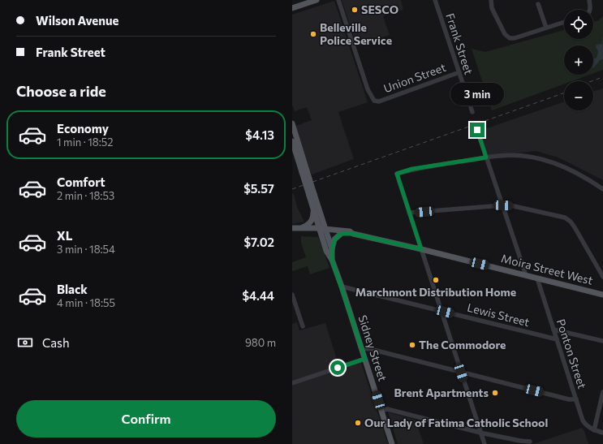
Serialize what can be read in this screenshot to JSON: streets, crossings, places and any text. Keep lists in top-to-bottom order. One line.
{"streets":{"main road":["Moira Street West","Sidney Street"],"street":["Frank Street","Union Street","Lewis Street","Ponton Street"]},"crossings":[["Frank Street","Union Street"],["Moira Street West","Sidney Street"],["Moira Street West","Ponton Street"],["Lewis Street","Sidney Street"],["Lewis Street","Ponton Street"]],"places":["SESCO","Belleville Police Service","Marchmont Distribution Home","The Commodore","Brent Apartments","Our Lady of Fatima Catholic School"],"page":{"banner":["Wilson Avenue","Frank Street"],"map_buttons":["+","−"],"heading":"Choose a ride","bubble":"3 min","list":[{"name":"Economy","note":"1 min · 18:52","value":"$4.13"},{"name":"Comfort","note":"2 min · 18:53","value":"$5.57"},{"name":"XL","note":"3 min · 18:54","value":"$7.02"},{"name":"Black","note":"4 min · 18:55","value":"$4.44"}],"pay":["Cash","980 m"],"buttons":"Confirm"}}
